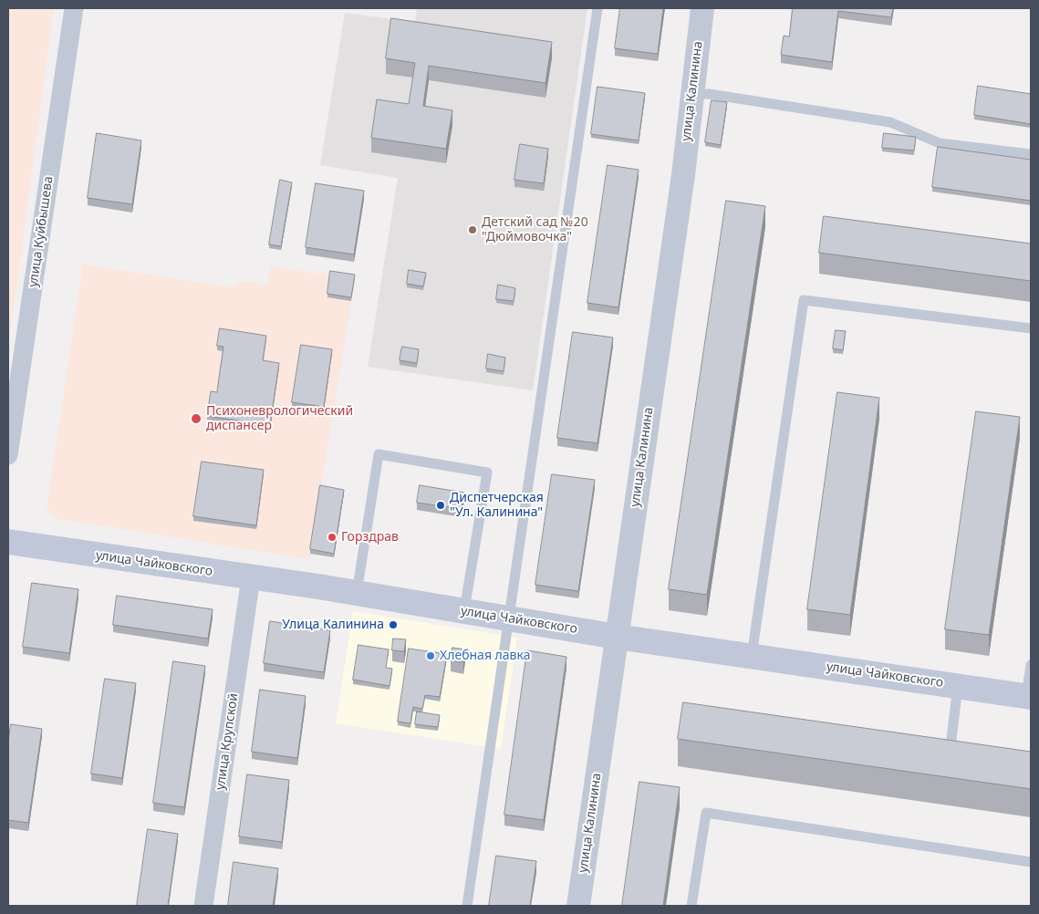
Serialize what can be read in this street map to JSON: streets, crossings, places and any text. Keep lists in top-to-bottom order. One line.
{"streets":{"main road":["улица Чайковского"],"street":["улица Калинина","улица Куйбышева","улица Крупской"]},"crossings":[["улица Калинина","улица Чайковского"],["улица Чайковского","улица Крупской"]],"places":["Детский сад №20 \"Дюймовочка\"","Психоневрологический диспансер","Диспетчерская \"Ул. Калинина\"","Горздрав","Улица Калинина","Хлебная лавка"]}
